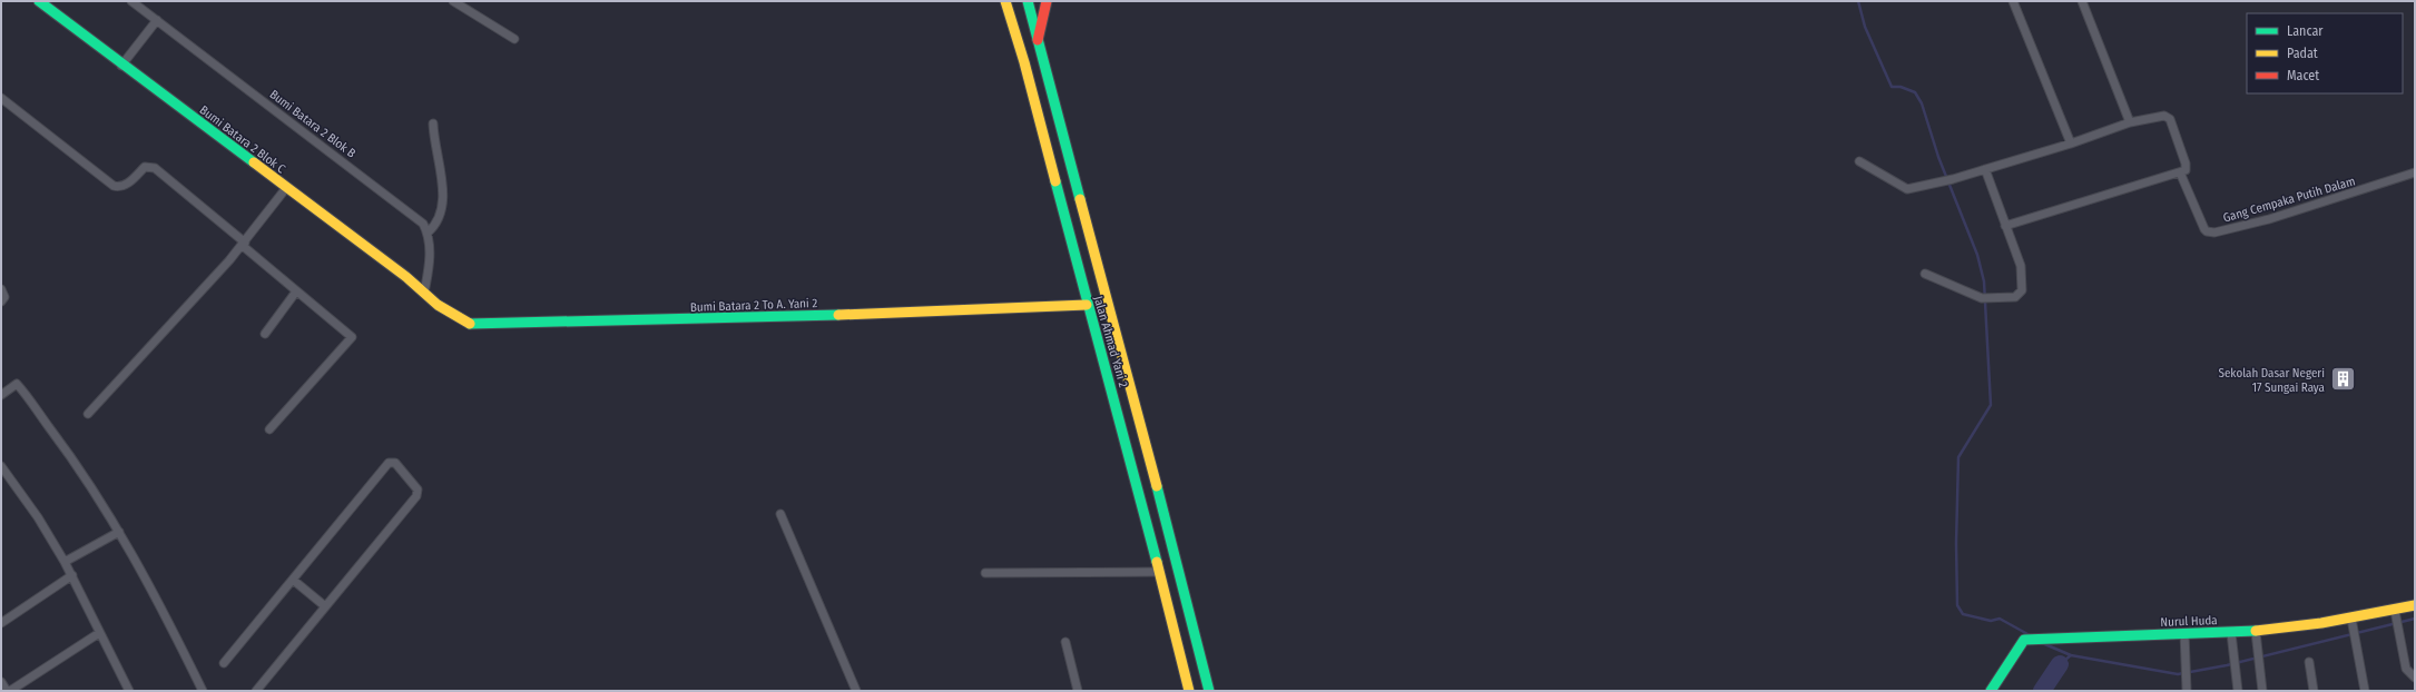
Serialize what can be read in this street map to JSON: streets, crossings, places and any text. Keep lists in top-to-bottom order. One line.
{"streets":{"main road":["Bumi Batara 2 Blok C","Bumi Batara 2 To A. Yani 2","Jalan Ahmad Yani 2","Nurul Huda"],"street":["Bumi Batara 2 Blok B","Gang Cempaka Putih Dalam"]},"crossings":[["Bumi Batara 2 Blok C","Bumi Batara 2 To A. Yani 2"],["Bumi Batara 2 To A. Yani 2","Jalan Ahmad Yani 2"]],"places":{"building":["Sekolah Dasar Negeri 17 Sungai Raya"]},"legend":["Lancar","Padat","Macet"]}
